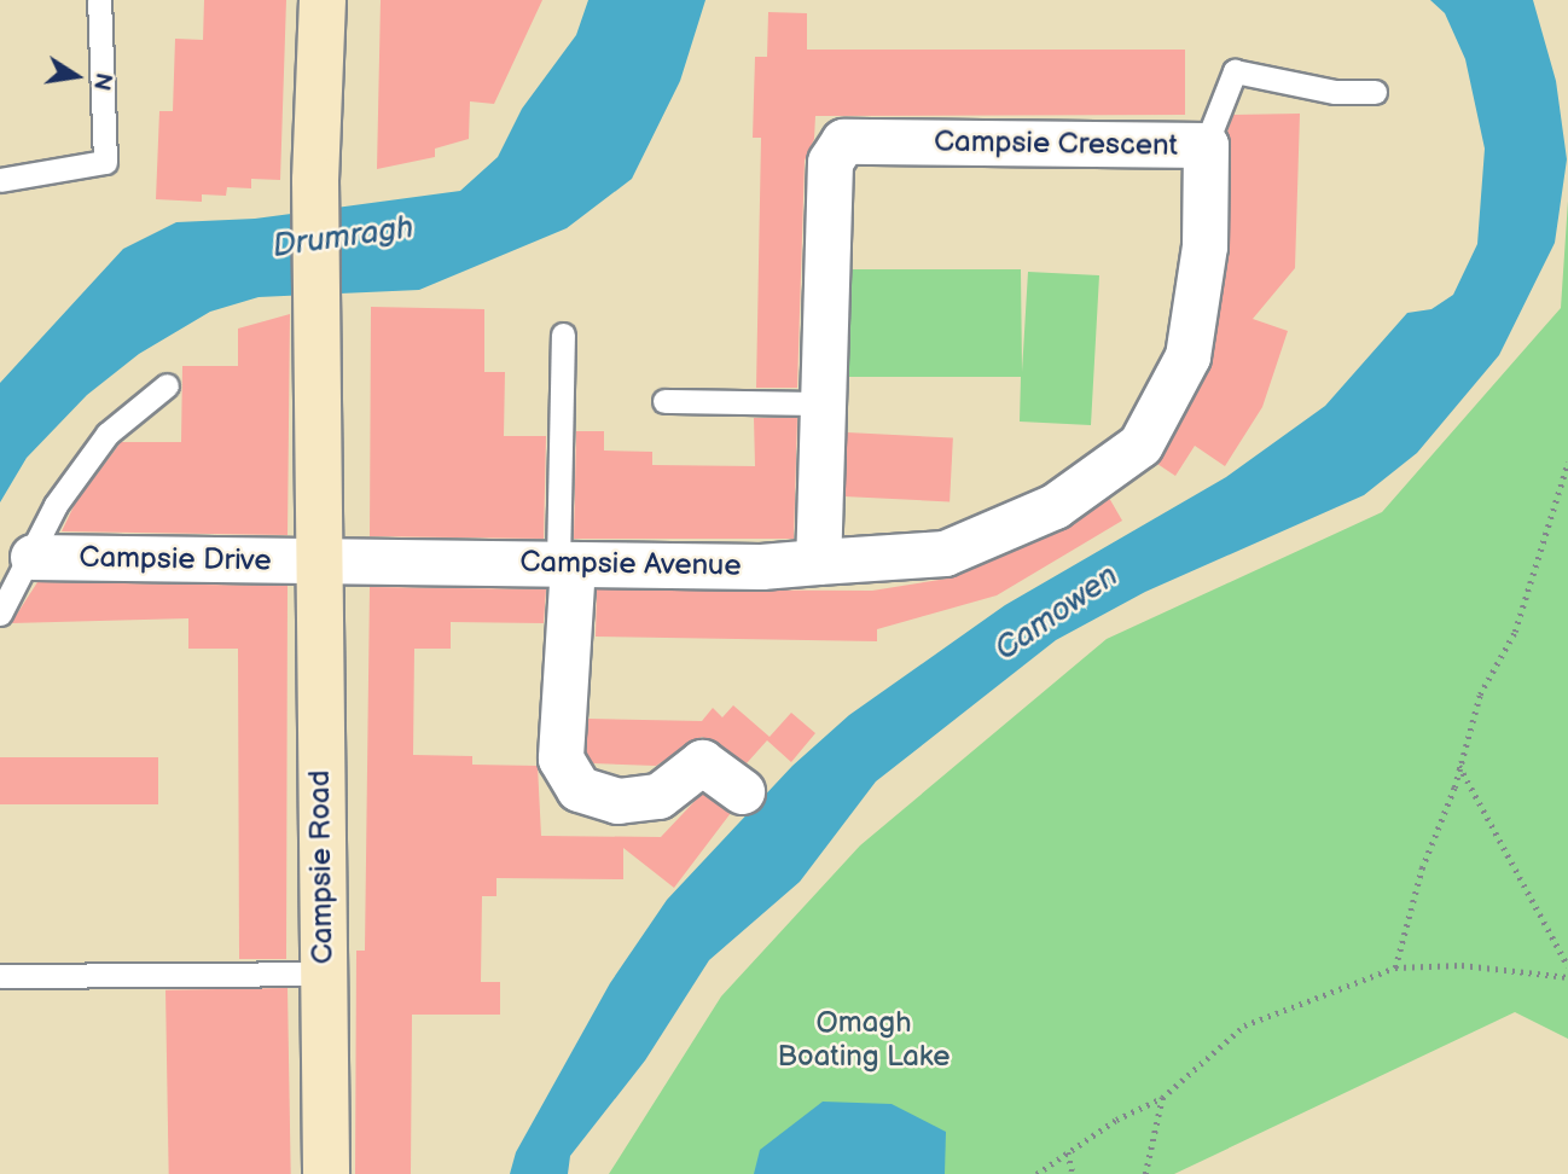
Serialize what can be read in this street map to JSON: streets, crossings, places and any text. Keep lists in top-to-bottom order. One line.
{"streets":{"main road":["Campsie Road"],"street":["Campsie Crescent","Campsie Drive","Campsie Avenue"]},"crossings":[["Campsie Crescent","Campsie Avenue"],["Campsie Drive","Campsie Avenue"],["Campsie Drive","Campsie Road"],["Campsie Avenue","Campsie Road"]],"water":["Drumragh","Camowen"],"parks":["Omagh Boating Lake"],"north":"right"}
